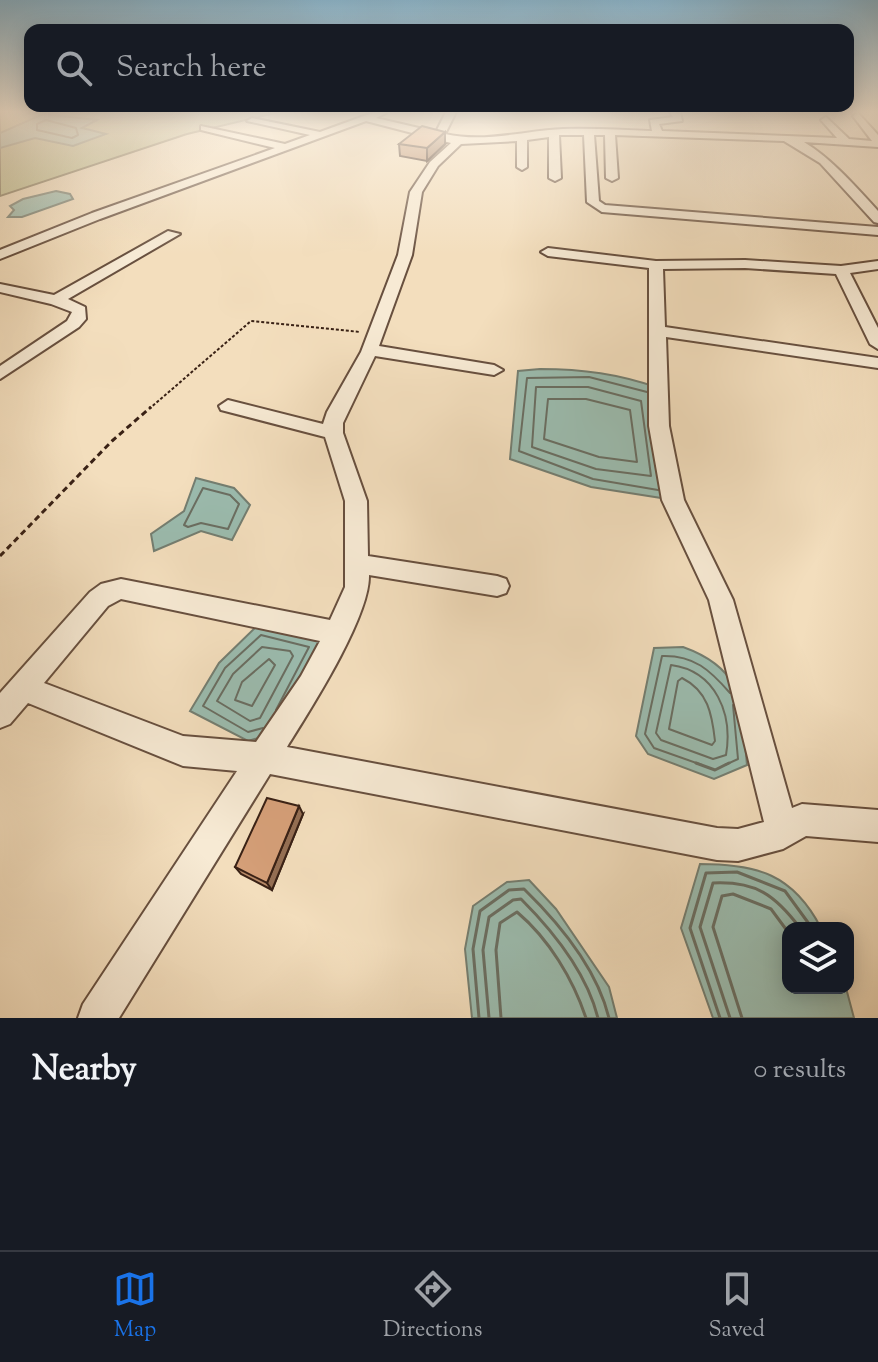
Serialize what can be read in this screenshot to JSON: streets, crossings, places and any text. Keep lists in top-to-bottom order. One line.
{"page":{"search":"Search here","heading":["Nearby","0 results"],"nav":["Map","Directions","Saved"]}}
